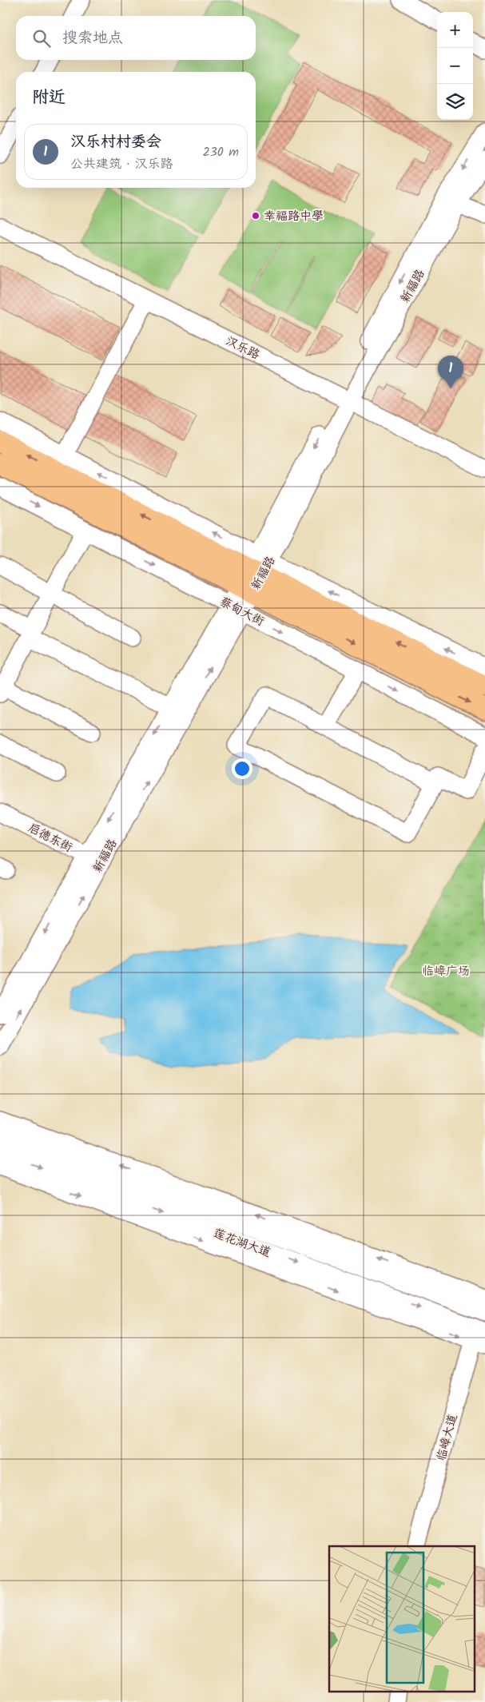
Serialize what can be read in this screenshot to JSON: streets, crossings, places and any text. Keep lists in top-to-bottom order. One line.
{"streets":{"main road":["蔡甸大街"],"street":["新福路","汉乐路","启德东街","莲花湖大道","临嶂大道"]},"crossings":[["新福路","汉乐路"],["新福路","蔡甸大街"],["新福路","启德东街"],["莲花湖大道","临嶂大道"]],"parks":["临嶂广场"],"places":["幸福路中學"],"page":{"map_buttons":["+","−"],"search":"搜索地点","heading":"附近","list":[{"mark":"1","name":"汉乐村村委会","note":"公共建筑 · 汉乐路","value":"230 m"}],"pins":"1"}}
